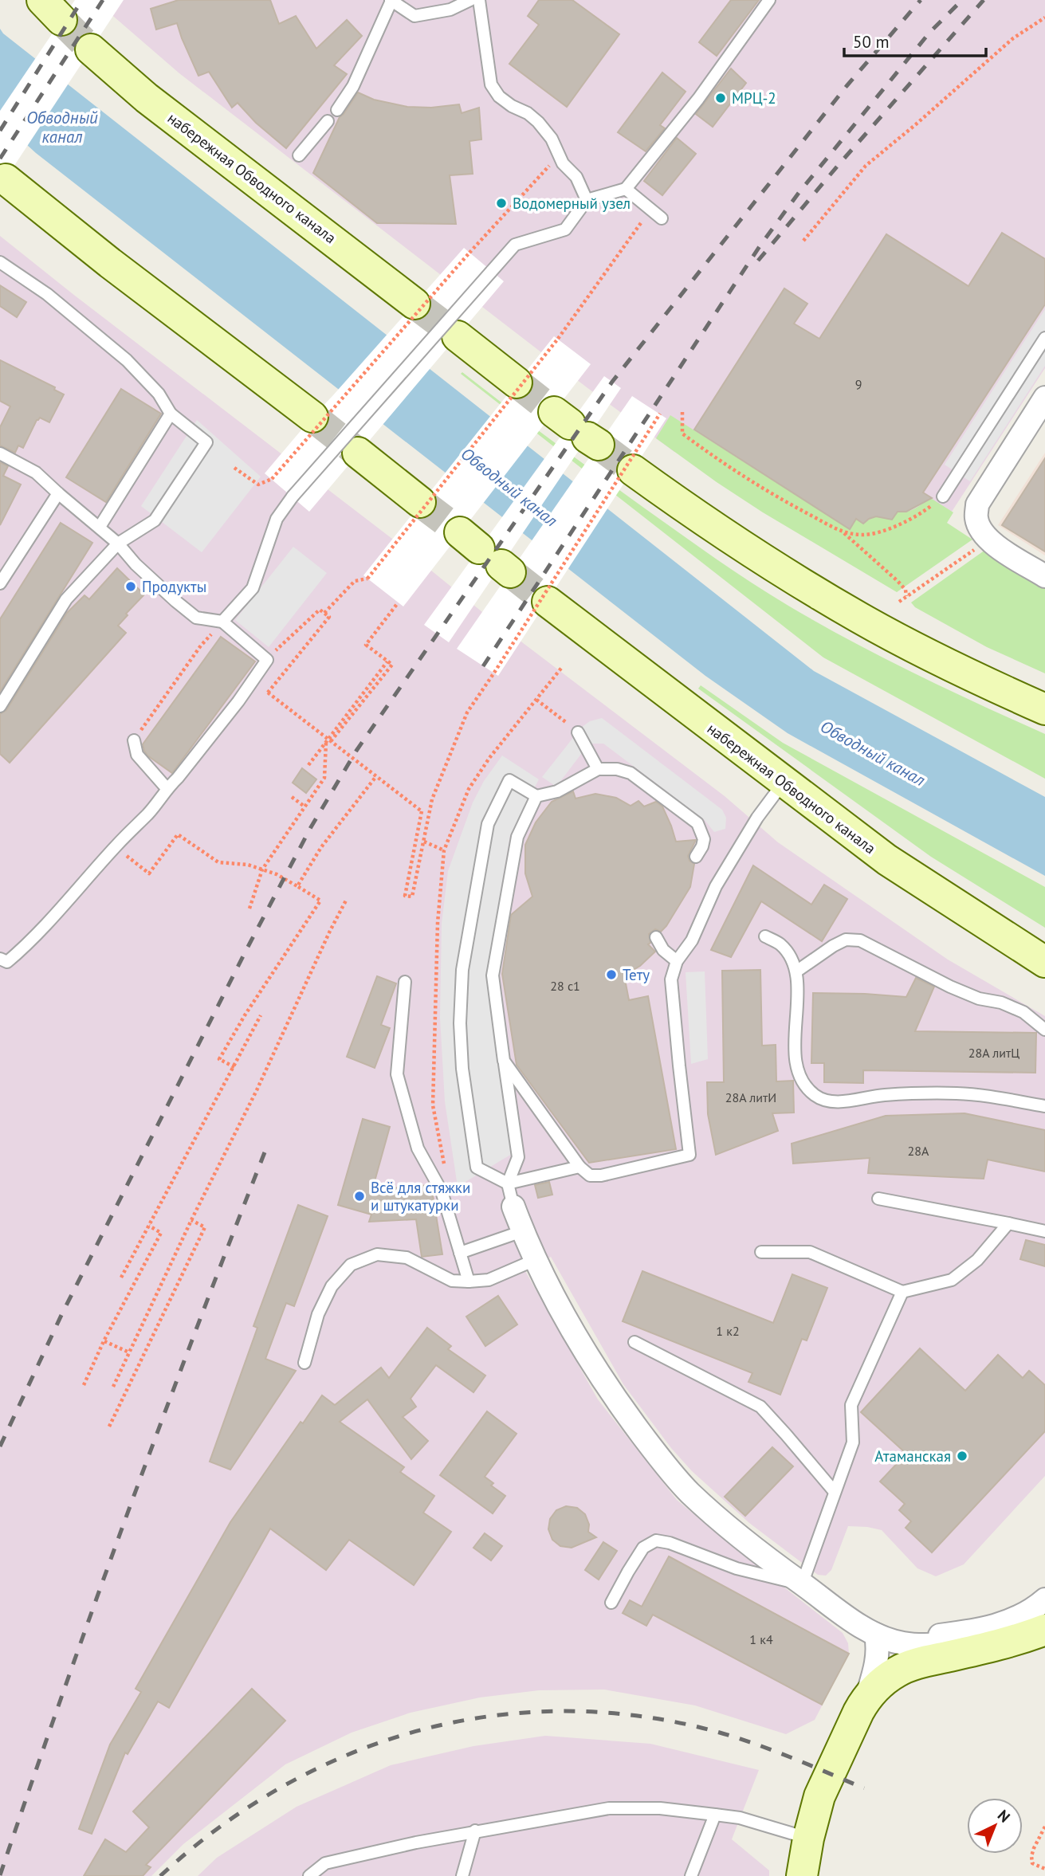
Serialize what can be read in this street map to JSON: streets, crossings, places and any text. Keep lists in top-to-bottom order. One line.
{"streets":{"main road":["набережная Обводного канала"]},"water":["Обводный канал"],"places":["МРЦ-2","Водомерный узел","Продукты","Тету","Всё для стяжки и штукатурки","Атаманская"],"house_numbers":["9","28 с1","28А литЦ","28А литИ","28А","1 к2","1 к4"],"scale_bar":"50 m","north":"top right"}
